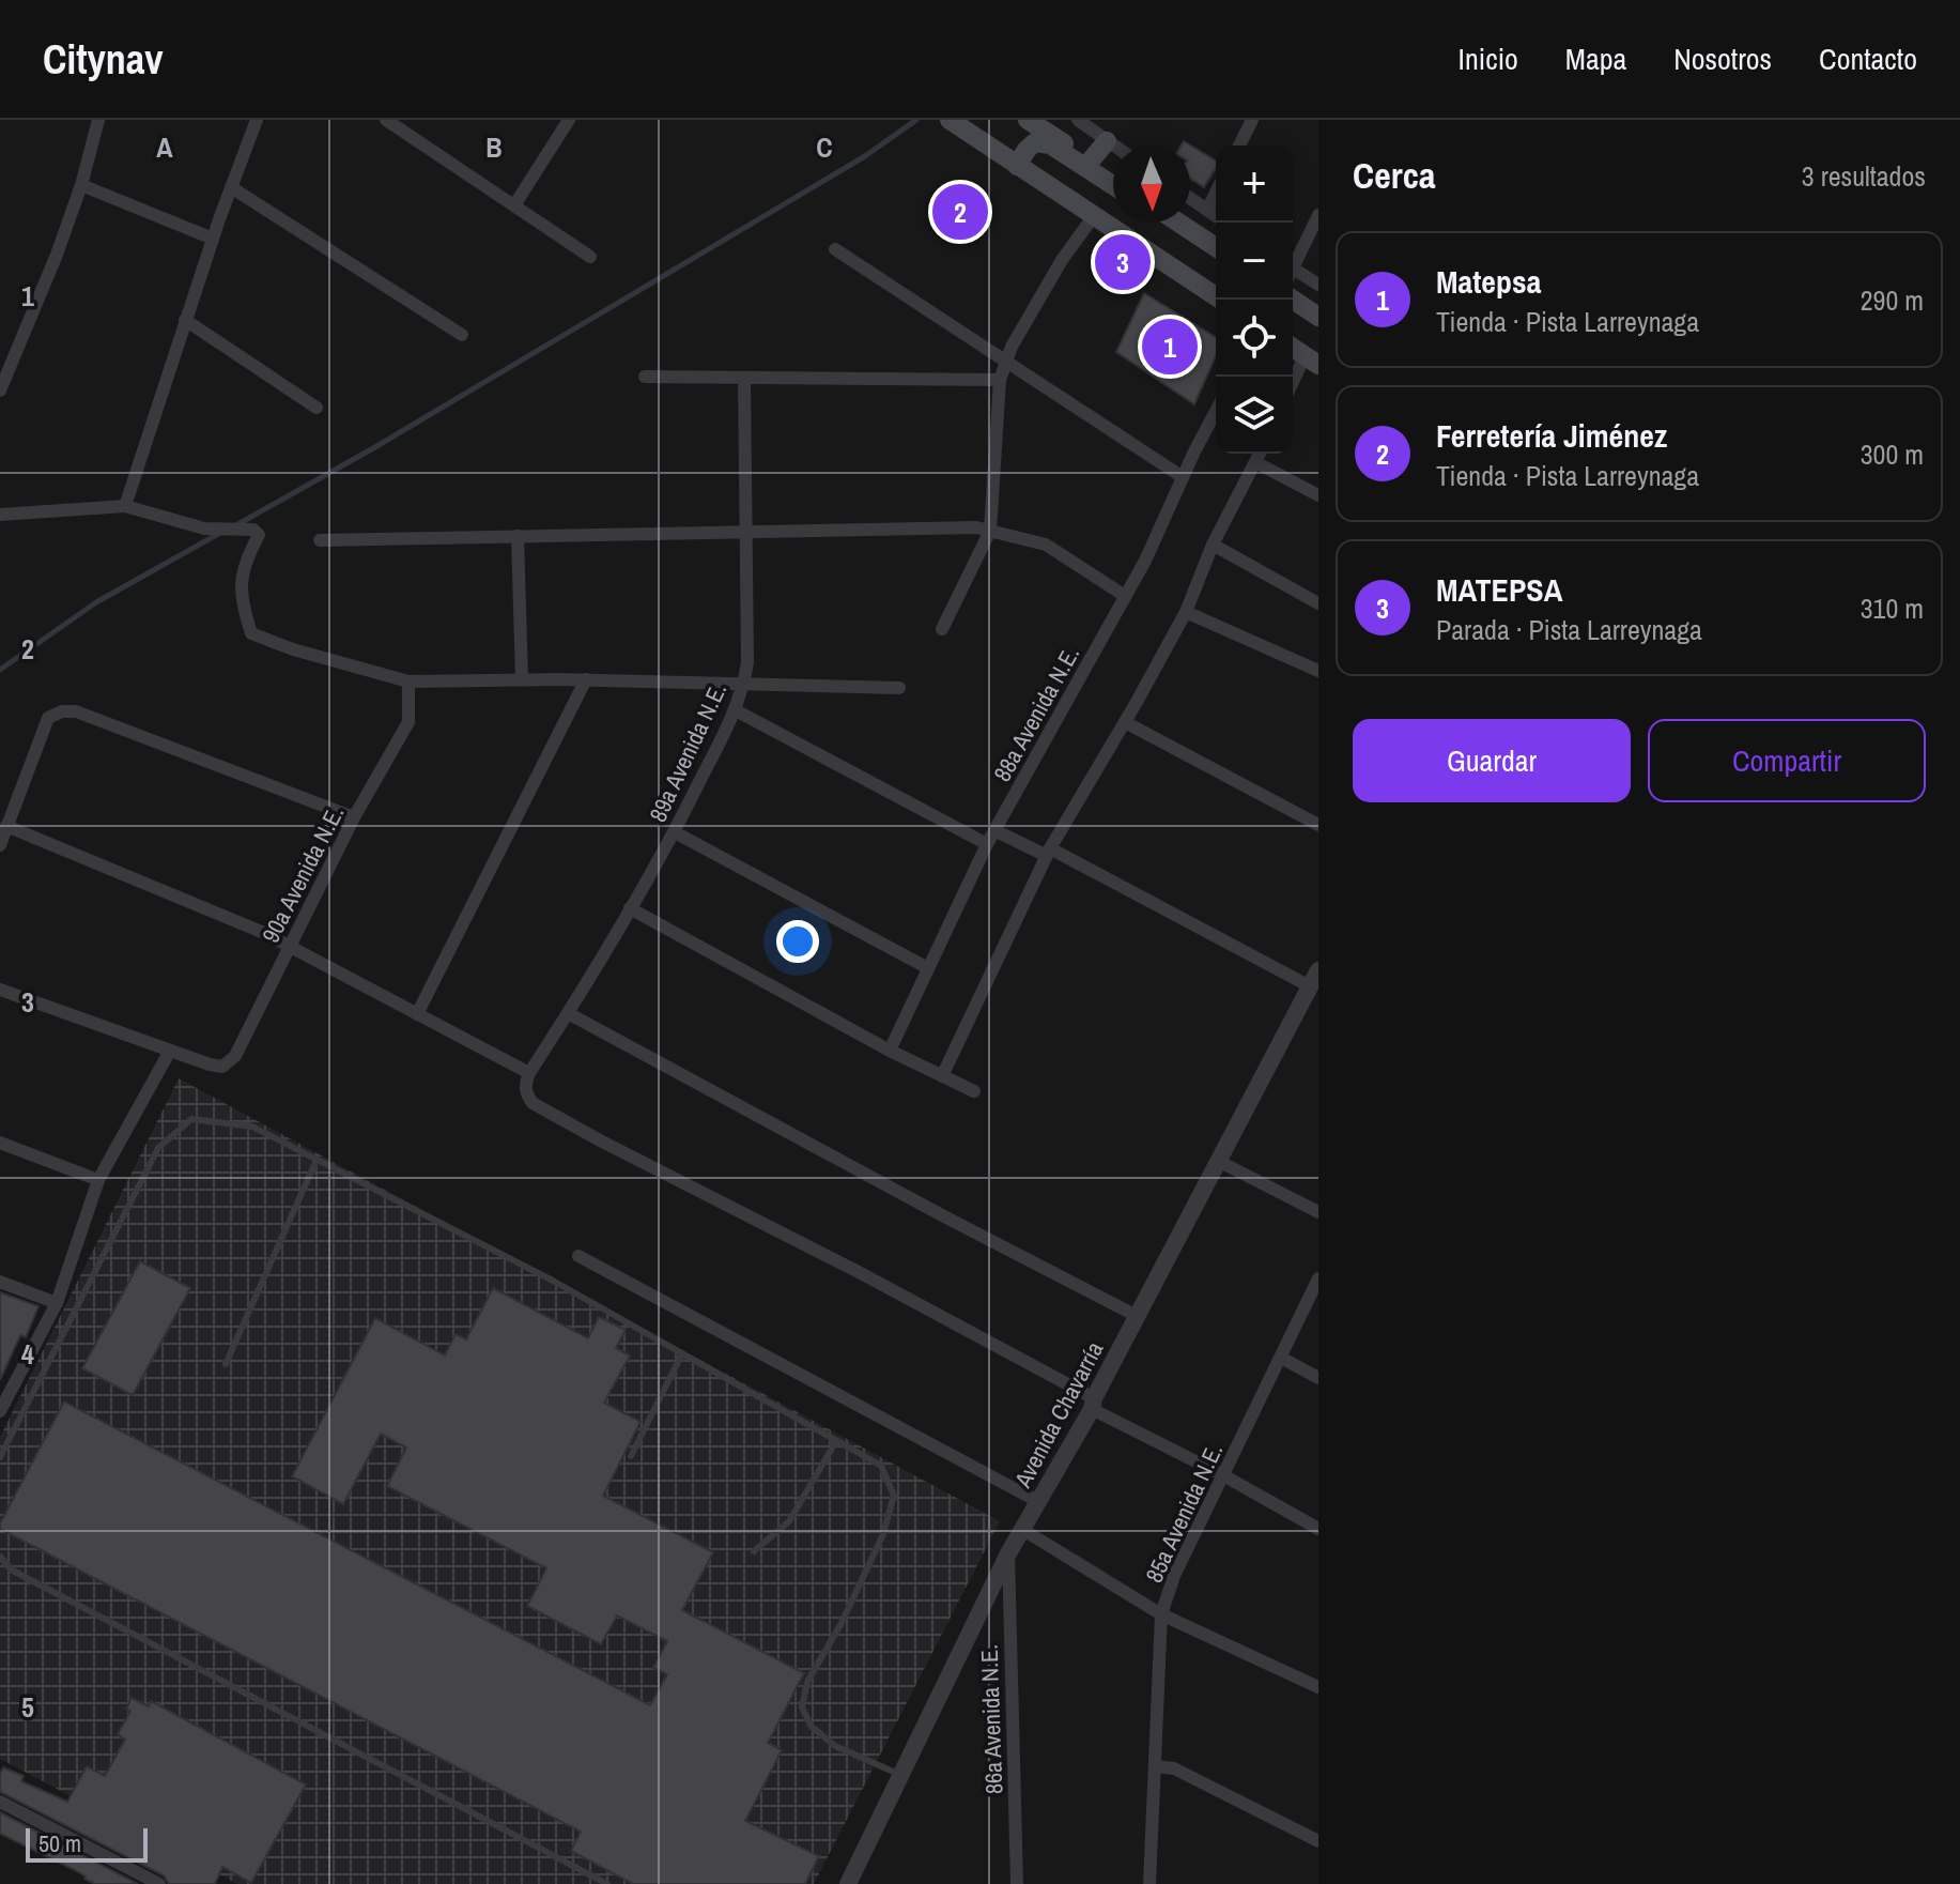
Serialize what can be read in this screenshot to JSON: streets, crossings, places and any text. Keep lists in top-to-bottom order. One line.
{"streets":{"street":["88a Avenida N.E.","89a Avenida N.E.","90a Avenida N.E.","Avenida Chavarría","85a Avenida N.E.","86a Avenida N.E."]},"crossings":[["Avenida Chavarría","86a Avenida N.E."]],"scale_bar":"50 m","north":"bottom","page":{"header":"Citynav","nav":["Inicio","Mapa","Nosotros","Contacto"],"heading":["Cerca","3 resultados"],"map_buttons":["+","−"],"pins":["2","3","1"],"list":[{"mark":"1","name":"Matepsa","note":"Tienda · Pista Larreynaga","value":"290 m"},{"mark":"2","name":"Ferretería Jiménez","note":"Tienda · Pista Larreynaga","value":"300 m"},{"mark":"3","name":"MATEPSA","note":"Parada · Pista Larreynaga","value":"310 m"}],"buttons":["Guardar","Compartir"],"scale":"50 m"},"grid":{"columns":["A","B","C"],"rows":["1","2","3","4","5"]}}
